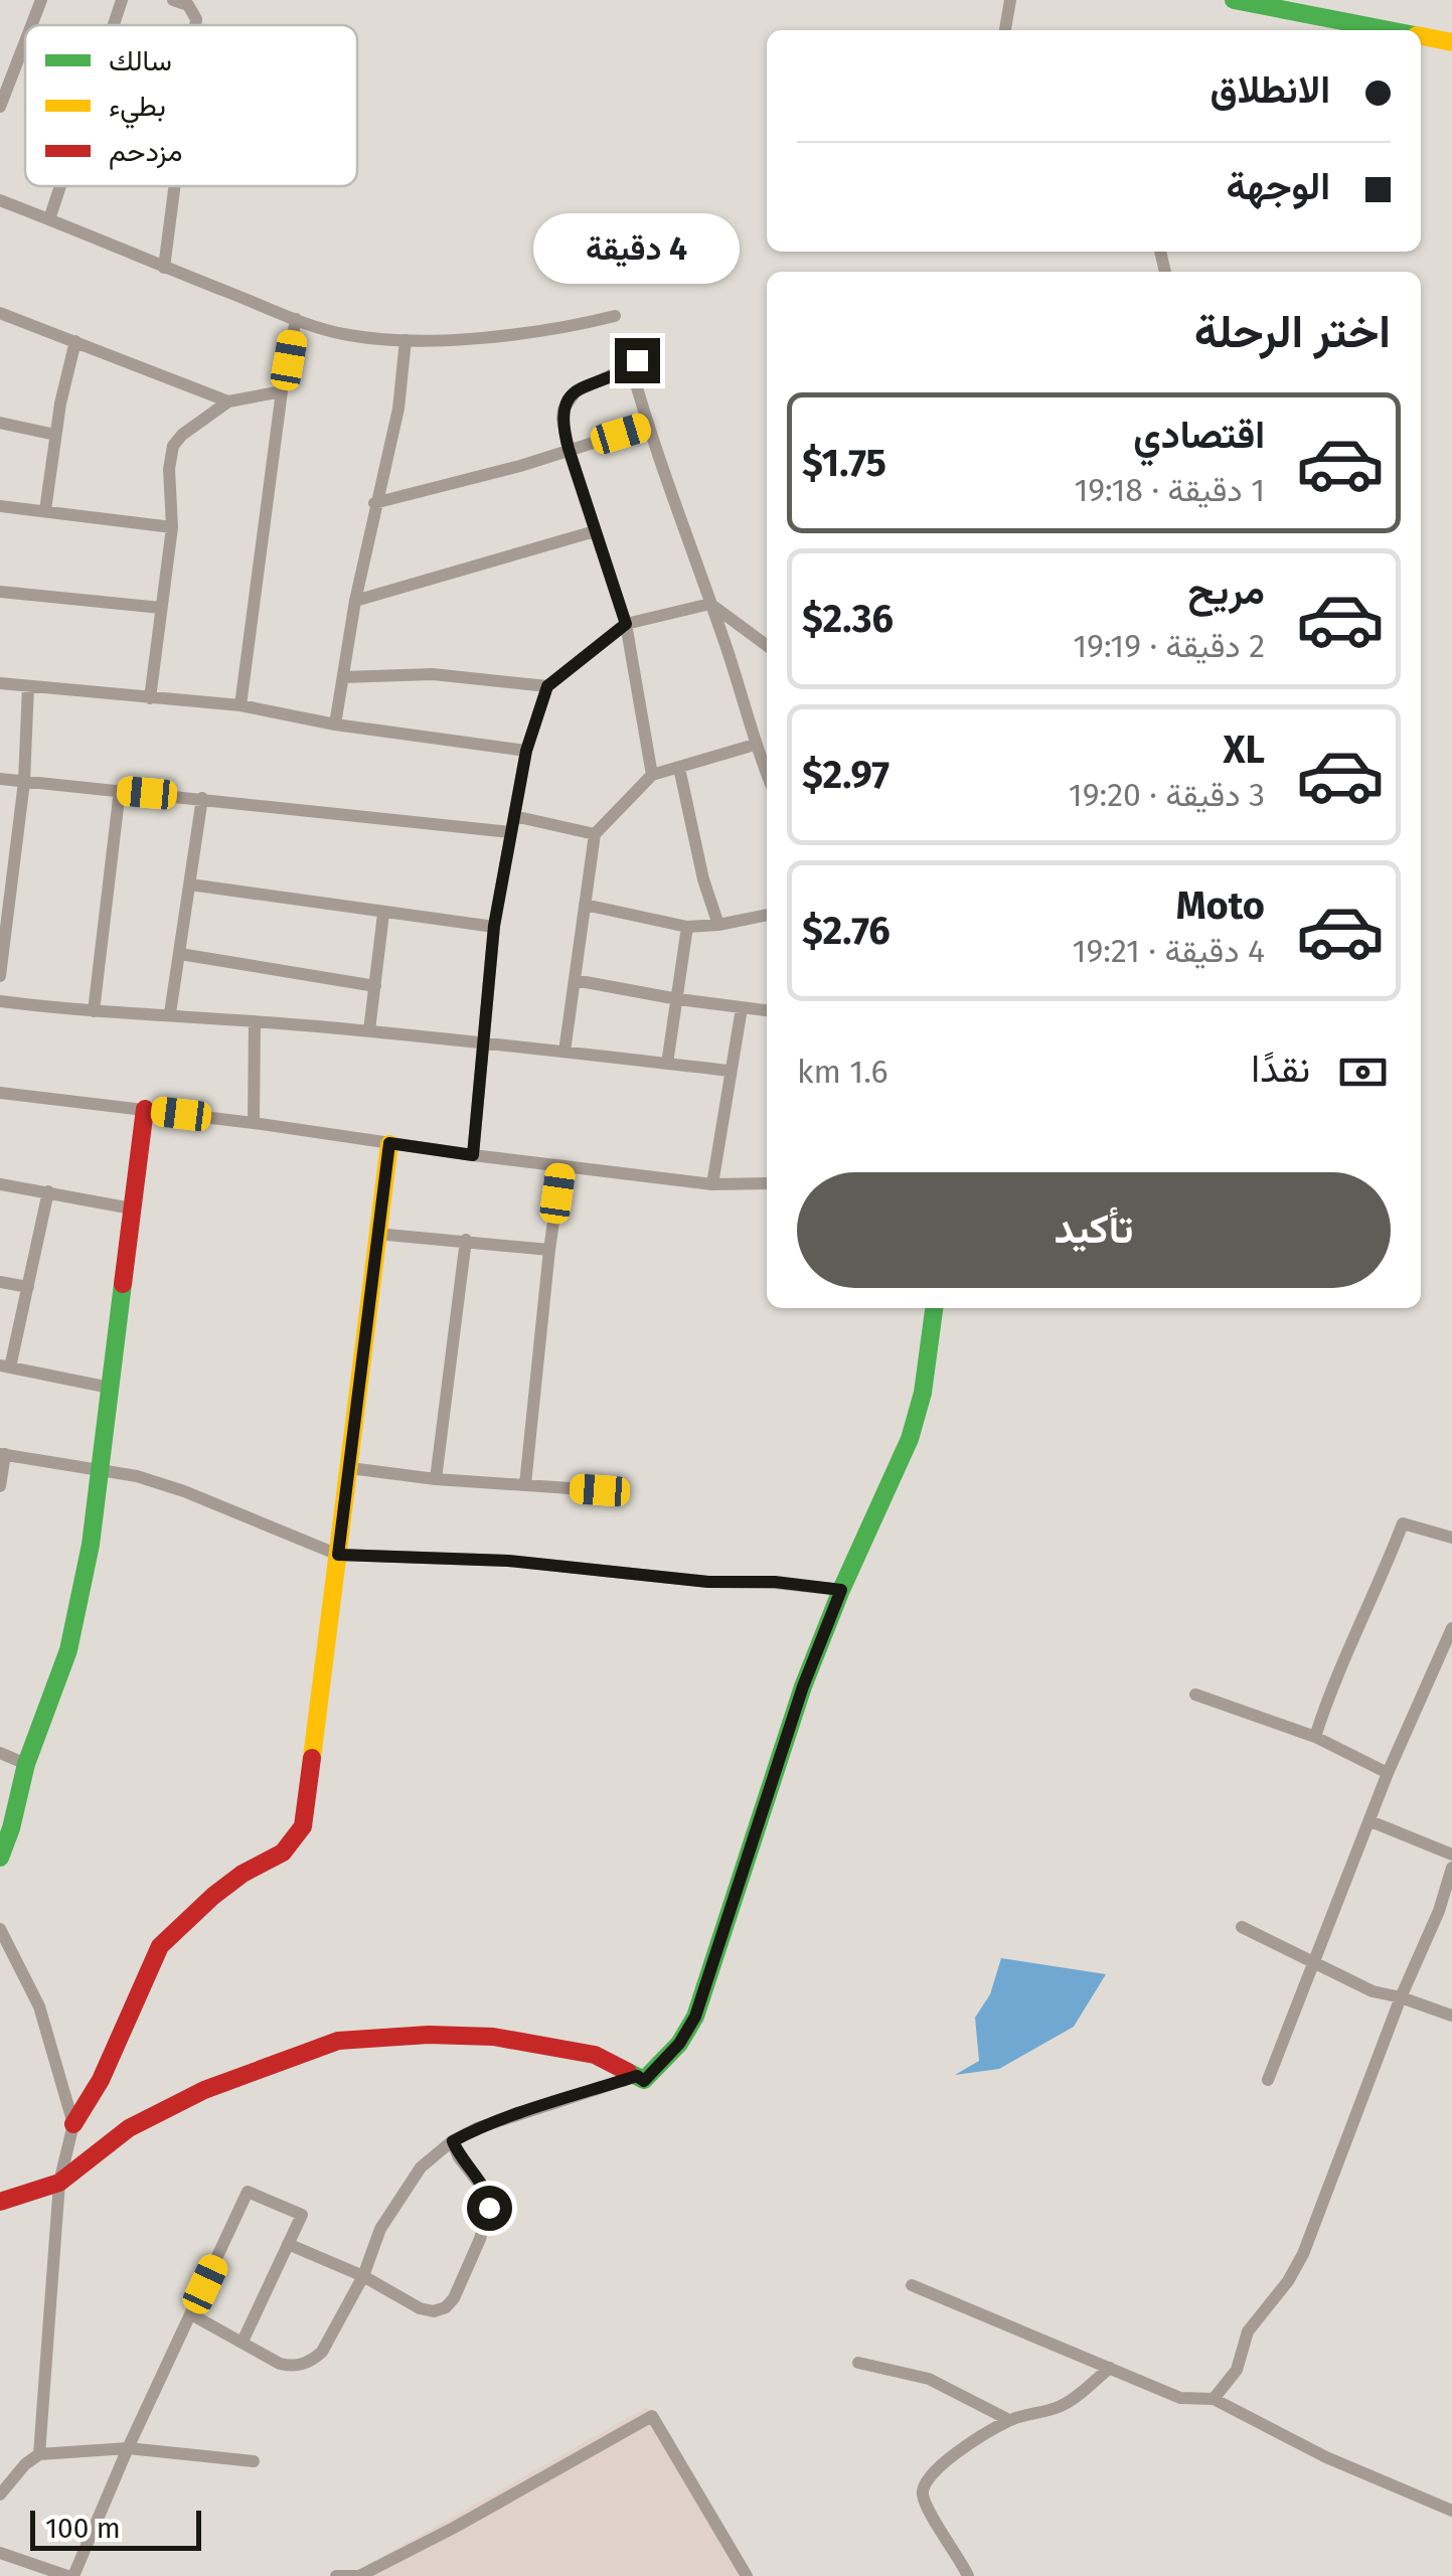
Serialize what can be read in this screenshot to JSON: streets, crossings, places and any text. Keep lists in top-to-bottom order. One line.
{"legend":["سالك","بطيء","مزدحم"],"scale_bar":"100 m","page":{"banner":["الانطلاق","الوجهة"],"bubble":"4 دقيقة","heading":"اختر الرحلة","list":[{"name":"اقتصادي","note":"1 دقيقة · 19:18","value":"$1.75"},{"name":"مريح","note":"2 دقيقة · 19:19","value":"$2.36"},{"name":"XL","note":"3 دقيقة · 19:20","value":"$2.97"},{"name":"Moto","note":"4 دقيقة · 19:21","value":"$2.76"}],"pay":["نقدًا","1.6 km"],"buttons":"تأكيد","scale":"100 m"}}
